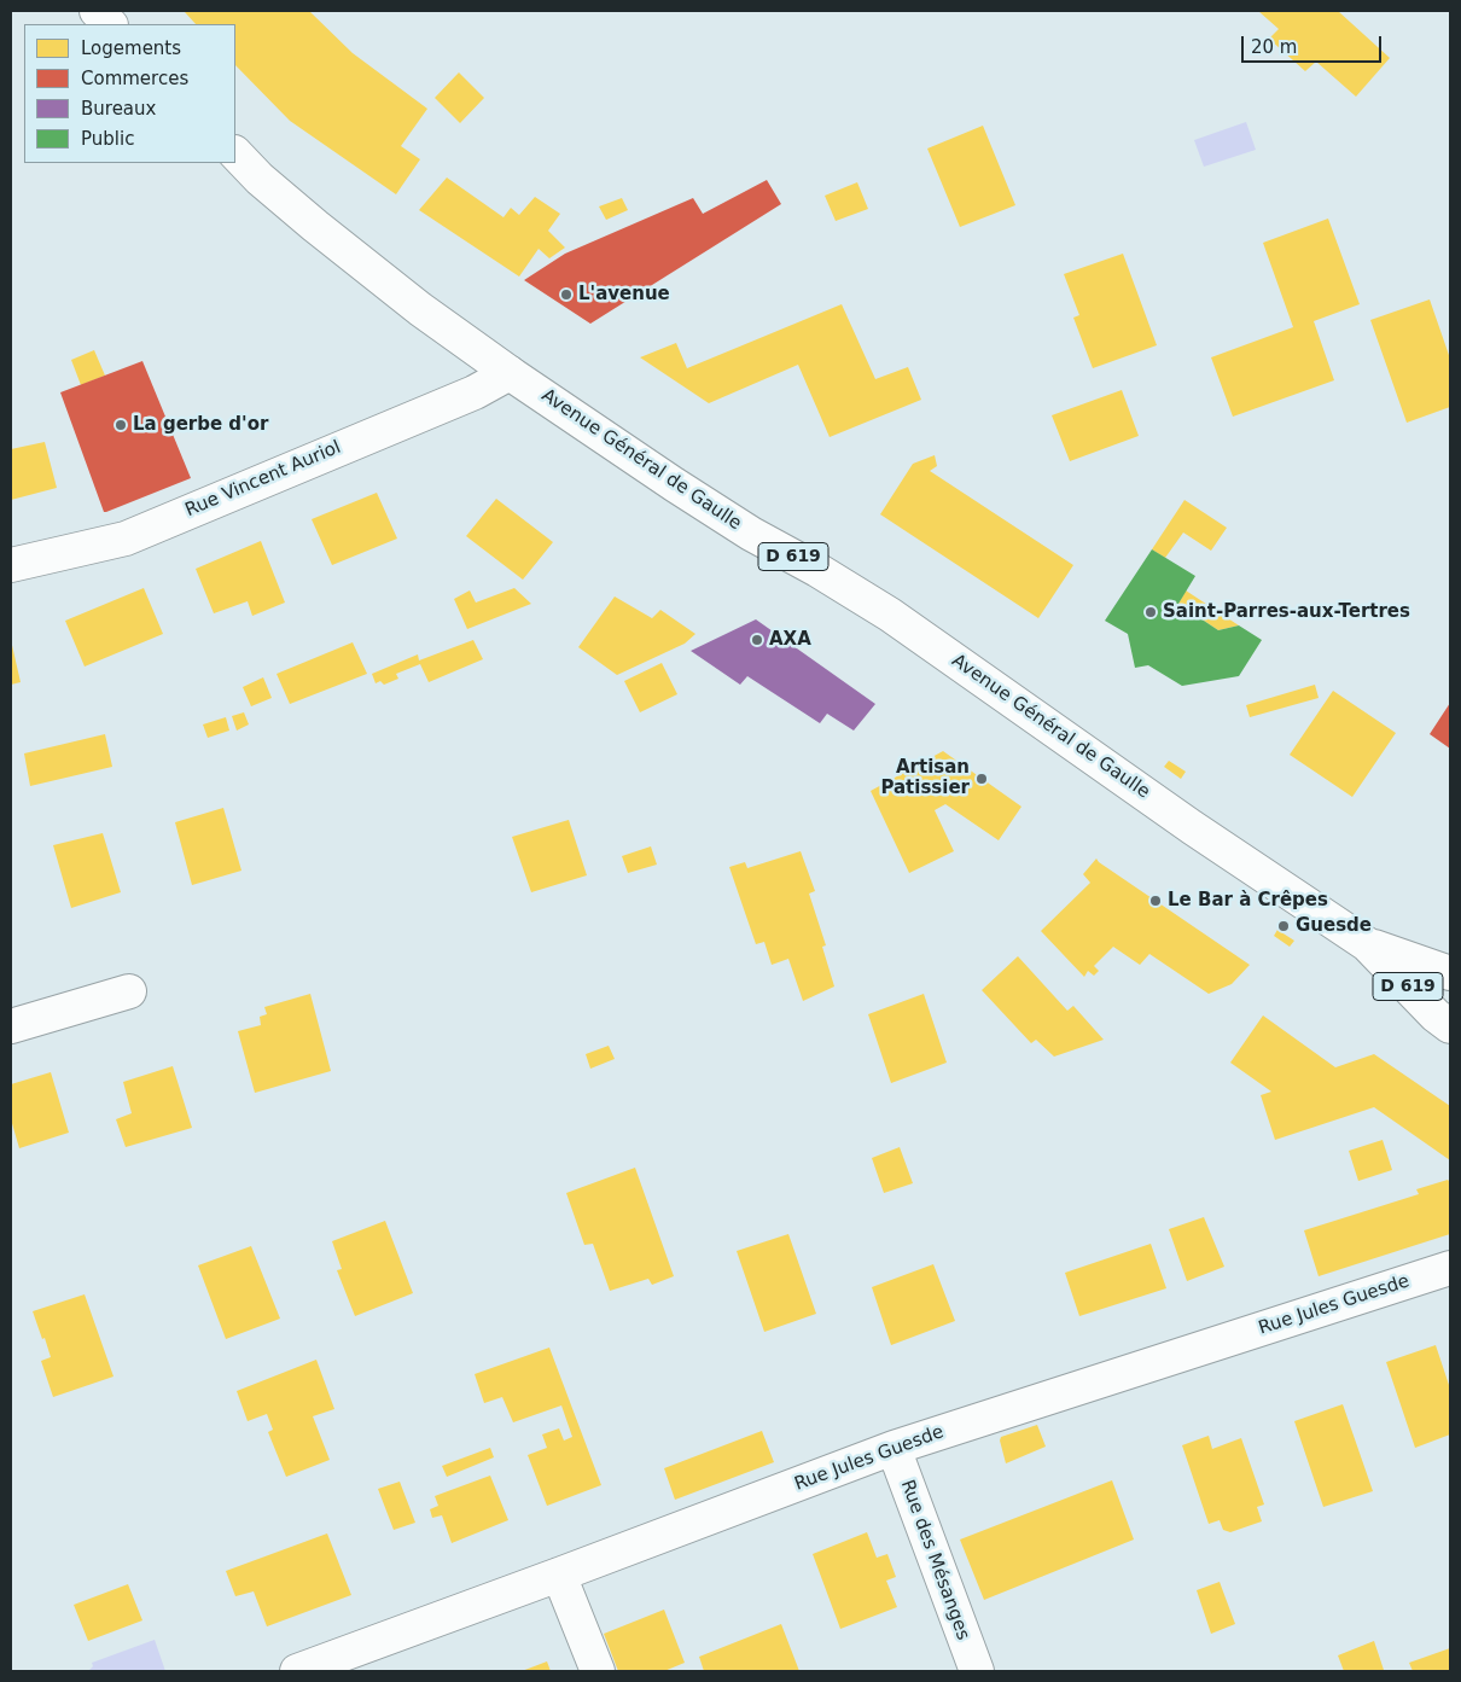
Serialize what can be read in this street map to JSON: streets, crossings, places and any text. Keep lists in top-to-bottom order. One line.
{"streets":{"street":["Avenue Général de Gaulle","Rue Vincent Auriol","D 619","Rue Jules Guesde","Rue des Mésanges"]},"crossings":[["Avenue Général de Gaulle","Rue Vincent Auriol"],["Rue Jules Guesde","Rue des Mésanges"]],"places":["L'avenue","La gerbe d'or","Saint-Parres-aux-Tertres","AXA","Artisan Patissier","Le Bar à Crêpes","Guesde"],"legend":["Logements","Commerces","Bureaux","Public"],"scale_bar":"20 m"}
